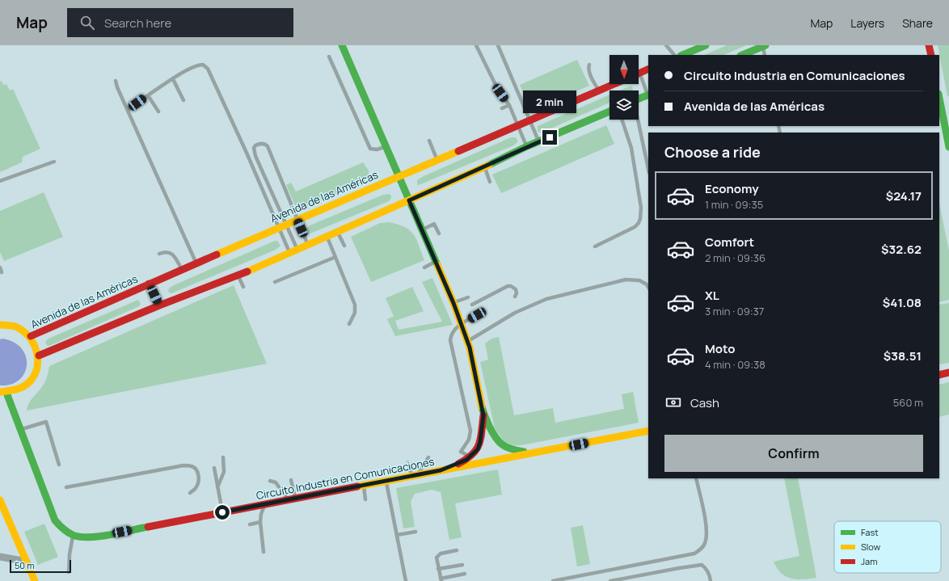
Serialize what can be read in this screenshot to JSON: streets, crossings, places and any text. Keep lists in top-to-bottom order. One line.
{"streets":{"main road":["Avenida de las Américas","Circuito Industria en Comunicaciones"]},"legend":["Fast","Slow","Jam"],"scale_bar":"50 m","north":"bottom","page":{"header":"Map","search":"Search here","nav":["Map","Layers","Share"],"banner":["Circuito Industria en Comunicaciones","Avenida de las Américas"],"bubble":"2 min","heading":"Choose a ride","list":[{"name":"Economy","note":"1 min · 09:35","value":"$24.17"},{"name":"Comfort","note":"2 min · 09:36","value":"$32.62"},{"name":"XL","note":"3 min · 09:37","value":"$41.08"},{"name":"Moto","note":"4 min · 09:38","value":"$38.51"}],"pay":["Cash","560 m"],"buttons":"Confirm","scale":"50 m"}}
